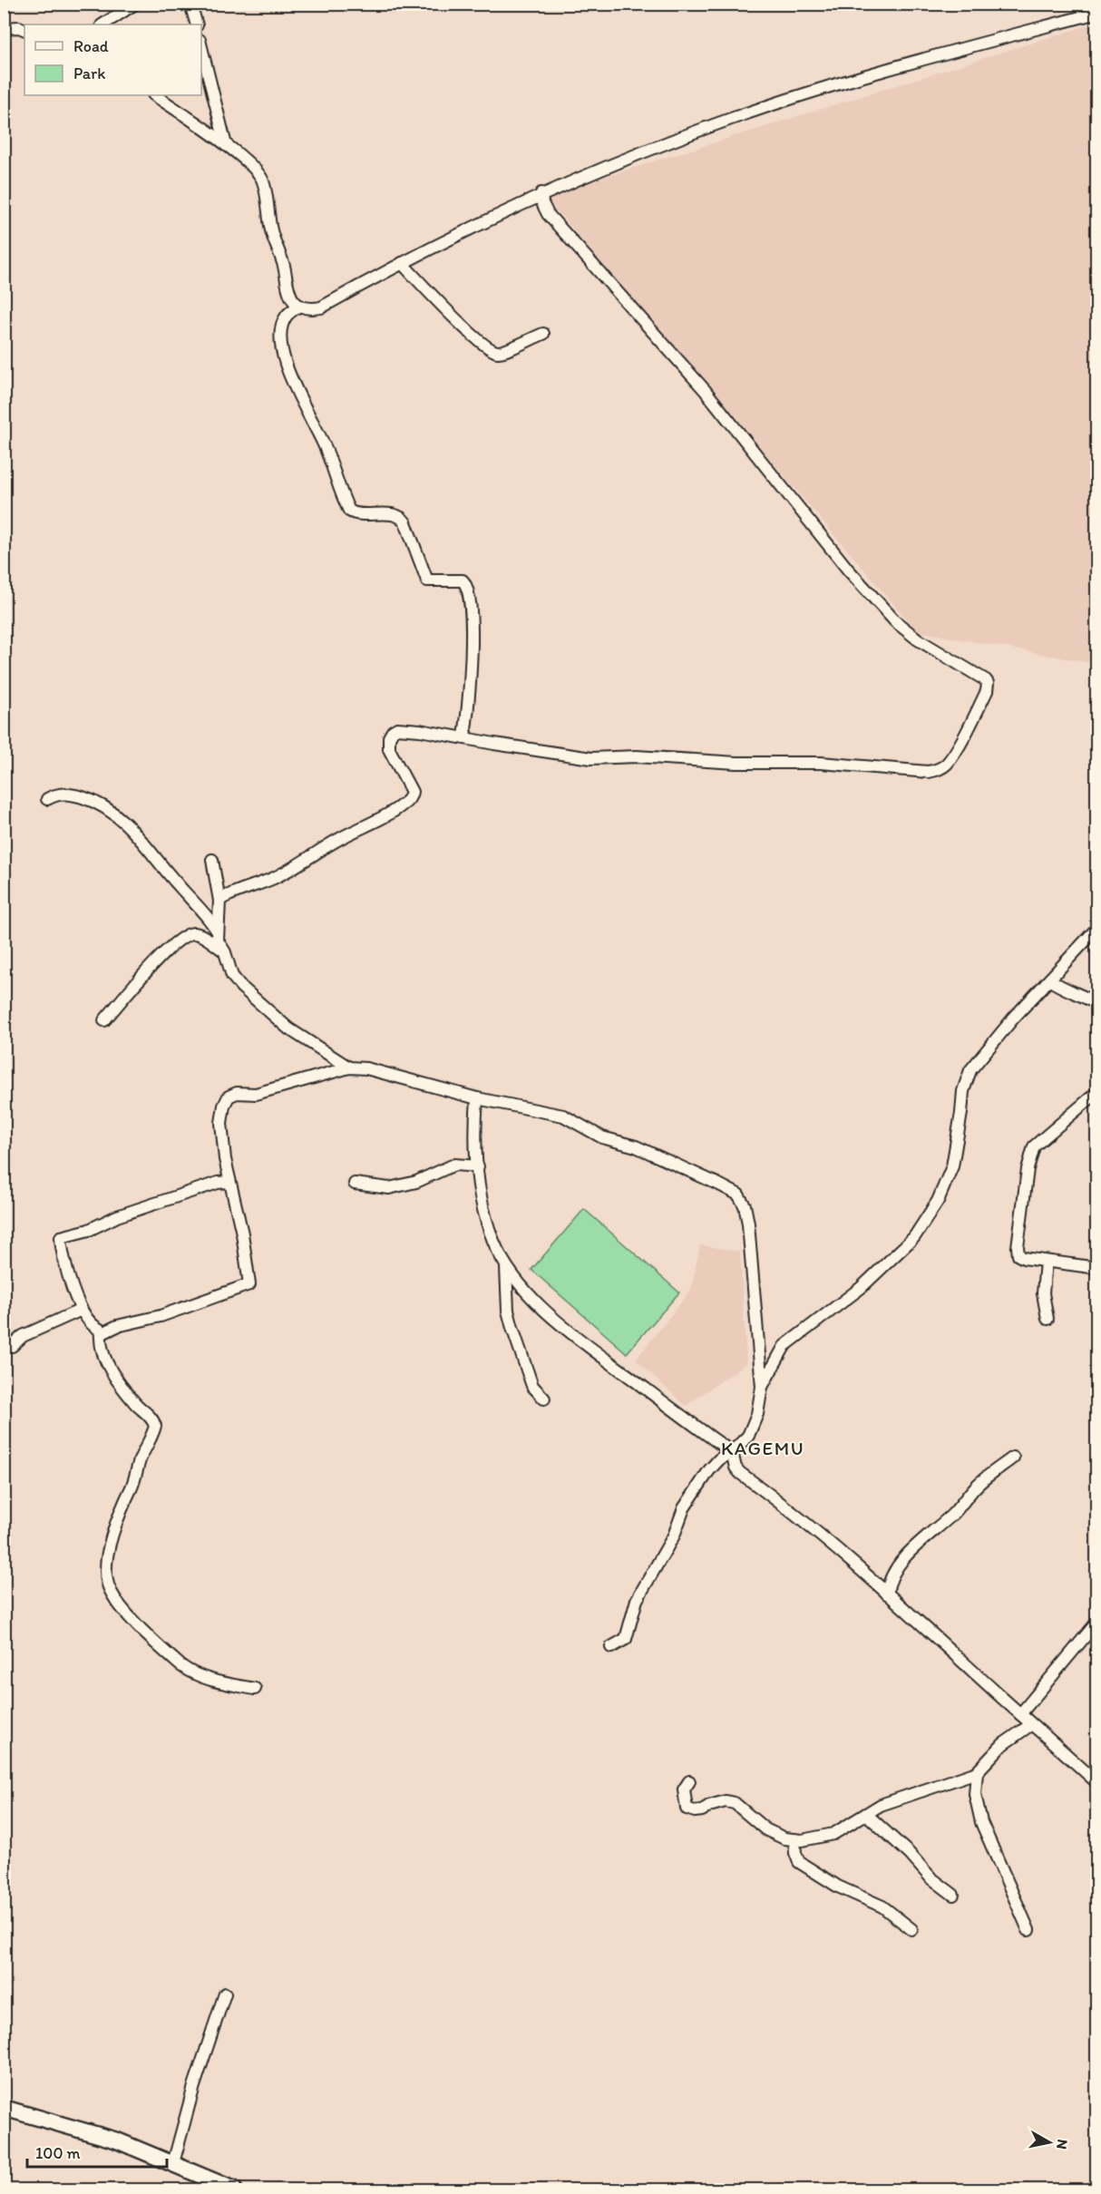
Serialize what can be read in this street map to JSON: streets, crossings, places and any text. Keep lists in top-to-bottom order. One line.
{"districts":["KAGEMU"],"legend":["Road","Park"],"scale_bar":"100 m","north":"right"}
